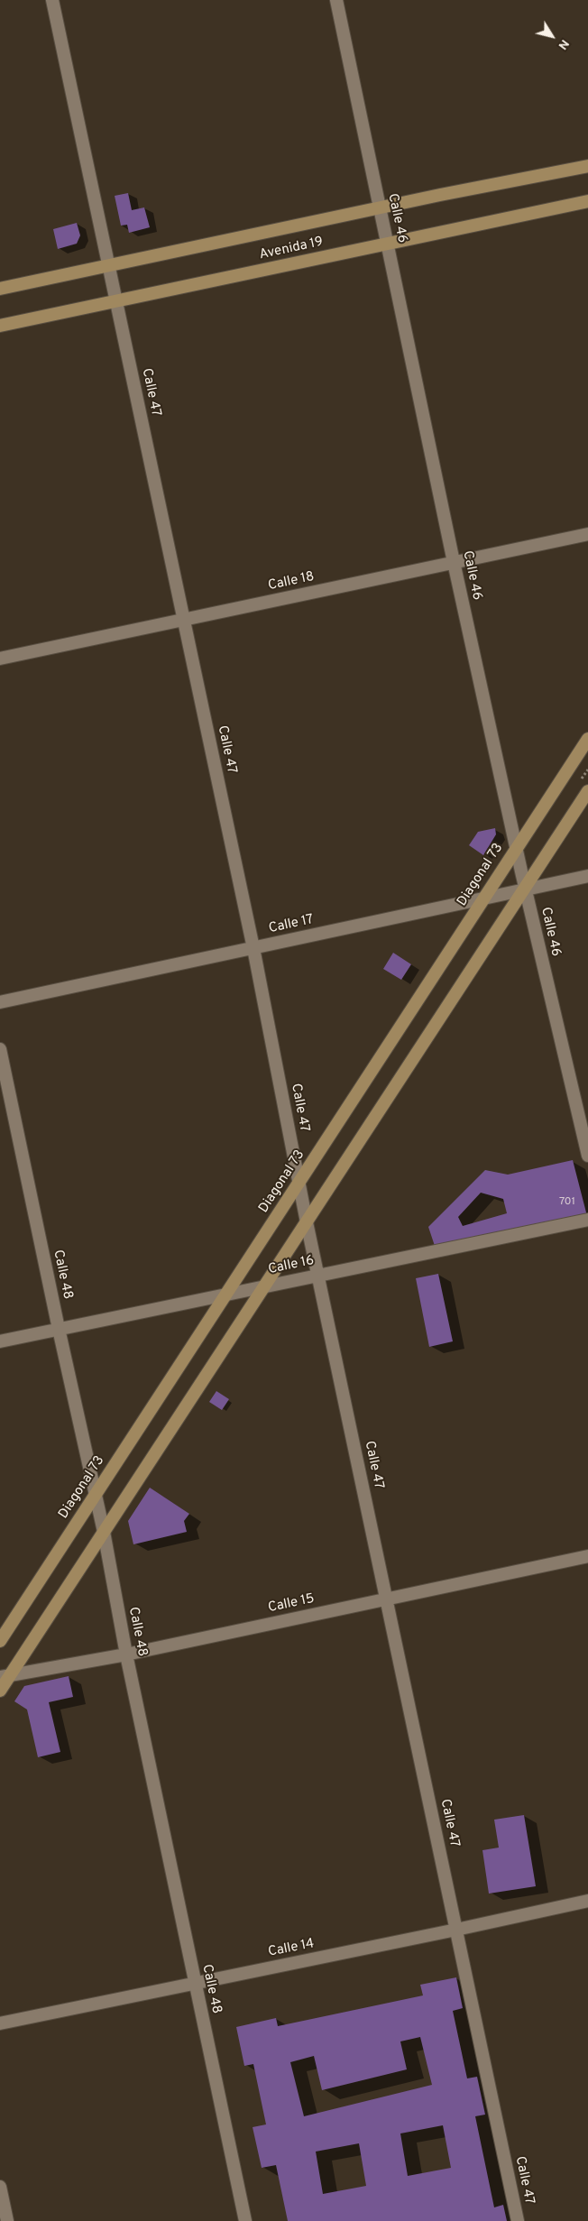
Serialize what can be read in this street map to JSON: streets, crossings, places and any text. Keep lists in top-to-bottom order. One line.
{"streets":{"main road":["Avenida 19","Diagonal 73"],"street":["Calle 46","Calle 47","Calle 18","Calle 17","Calle 16","Calle 48","Calle 15","Calle 14"]},"crossings":[["Calle 46","Avenida 19"],["Calle 46","Calle 18"],["Calle 46","Diagonal 73"],["Calle 46","Calle 17"],["Avenida 19","Calle 47"],["Calle 47","Calle 18"],["Calle 47","Diagonal 73"],["Calle 47","Calle 17"],["Calle 47","Calle 16"],["Calle 47","Calle 15"],["Calle 47","Calle 14"],["Diagonal 73","Calle 17"],["Diagonal 73","Calle 16"],["Diagonal 73","Calle 48"],["Calle 16","Calle 48"],["Calle 48","Calle 15"],["Calle 48","Calle 14"]],"house_numbers":["701"],"north":"bottom right"}
